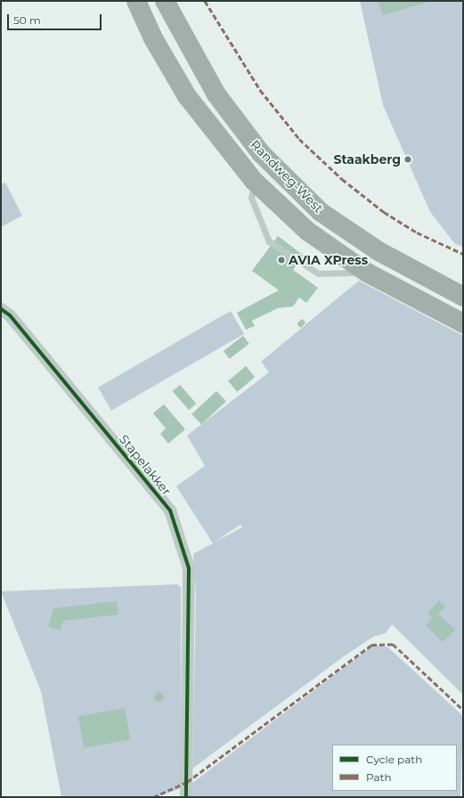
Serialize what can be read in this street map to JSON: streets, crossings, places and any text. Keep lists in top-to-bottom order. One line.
{"streets":{"main road":["Randweg-West"],"street":["Stapelakker"]},"places":["Staakberg","AVIA XPress"],"legend":["Cycle path","Path"],"scale_bar":"50 m"}
